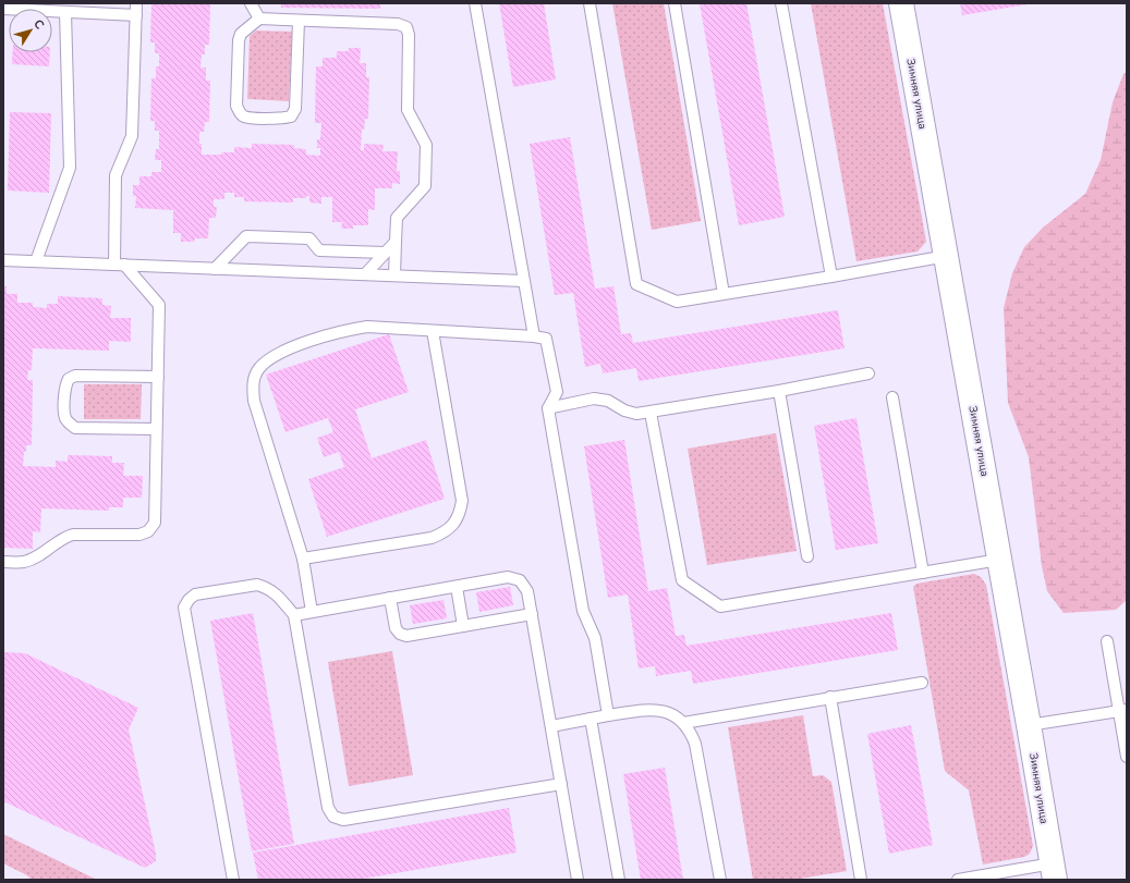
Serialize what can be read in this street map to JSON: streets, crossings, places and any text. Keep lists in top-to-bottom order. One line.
{"streets":{"street":["Зимняя улица"]},"north":"top right"}
